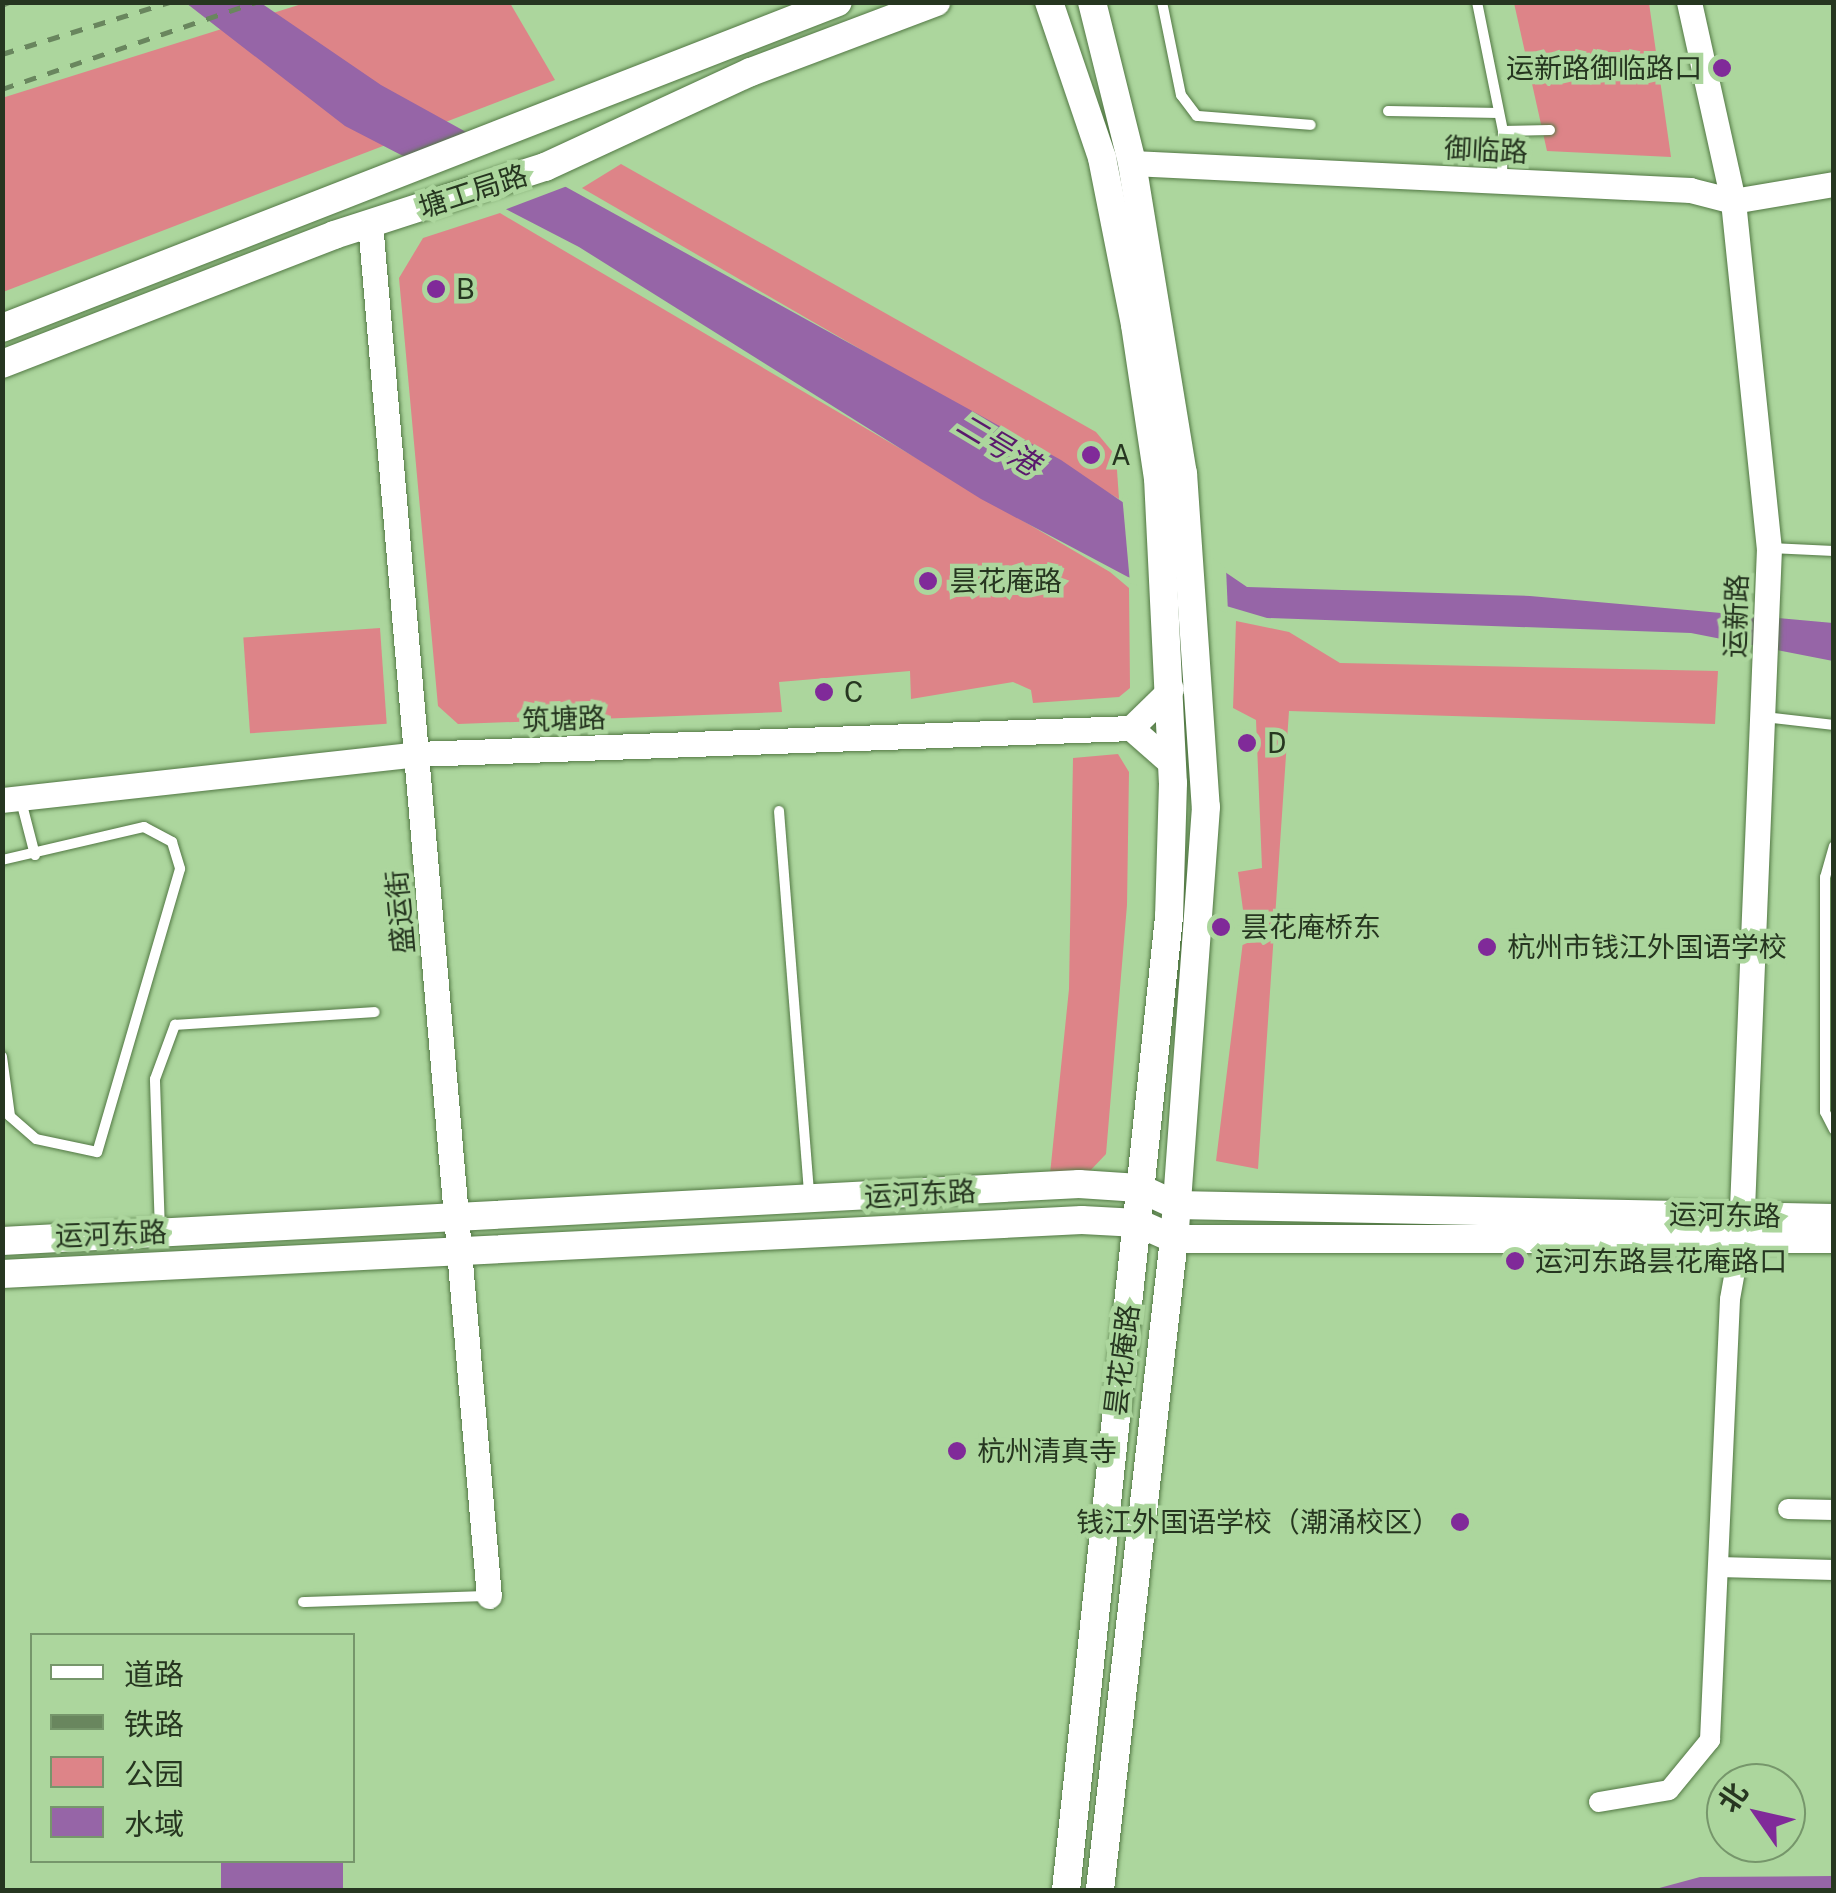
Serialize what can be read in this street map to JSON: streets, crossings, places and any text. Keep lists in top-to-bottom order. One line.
{"streets":{"main road":["塘工局路","运河东路","昙花庵路"],"street":["御临路","运新路","筑塘路","盛运街"]},"crossings":[["御临路","运新路"],["御临路","昙花庵路"],["塘工局路","盛运街"],["运新路","运河东路"],["筑塘路","盛运街"],["盛运街","运河东路"],["运河东路","昙花庵路"]],"water":["二号港"],"places":["运新路御临路口","B","A","昙花庵路","C","D","昙花庵桥东","杭州市钱江外国语学校","运河东路昙花庵路口","杭州清真寺","钱江外国语学校（潮涌校区）"],"legend":["道路","铁路","公园","水域"],"north":"top left"}
